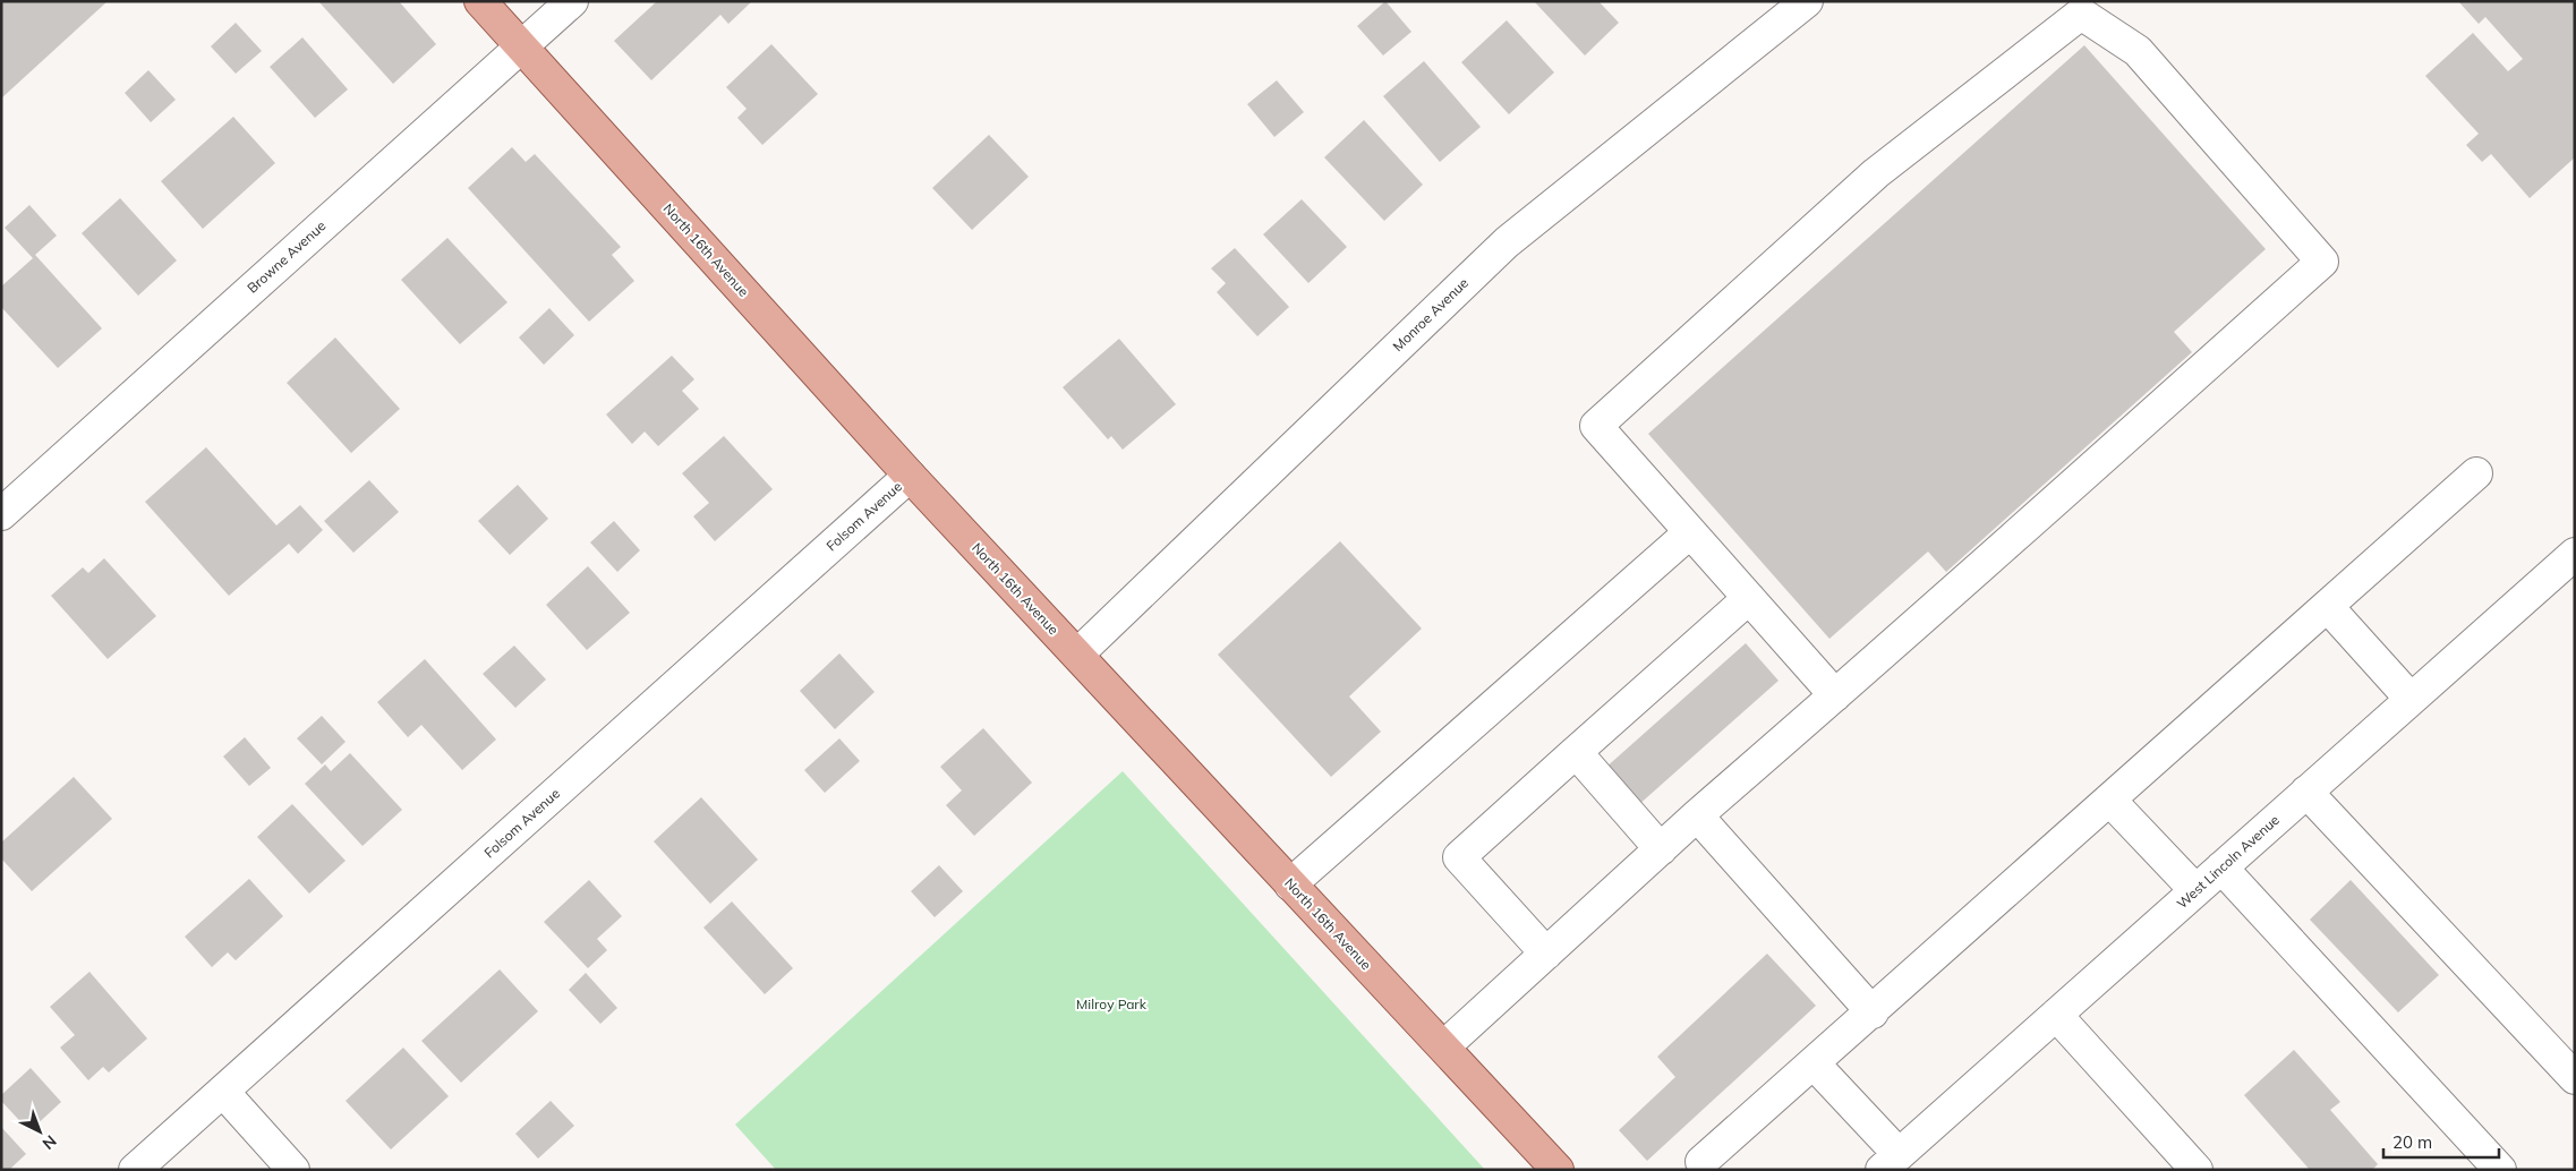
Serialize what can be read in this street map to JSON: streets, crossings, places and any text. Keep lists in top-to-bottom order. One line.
{"streets":{"main road":["North 16th Avenue"],"street":["Browne Avenue","Monroe Avenue","Folsom Avenue","West Lincoln Avenue"]},"crossings":[["North 16th Avenue","Browne Avenue"],["North 16th Avenue","Monroe Avenue"],["North 16th Avenue","Folsom Avenue"]],"parks":["Milroy Park"],"scale_bar":"20 m","north":"bottom right"}
